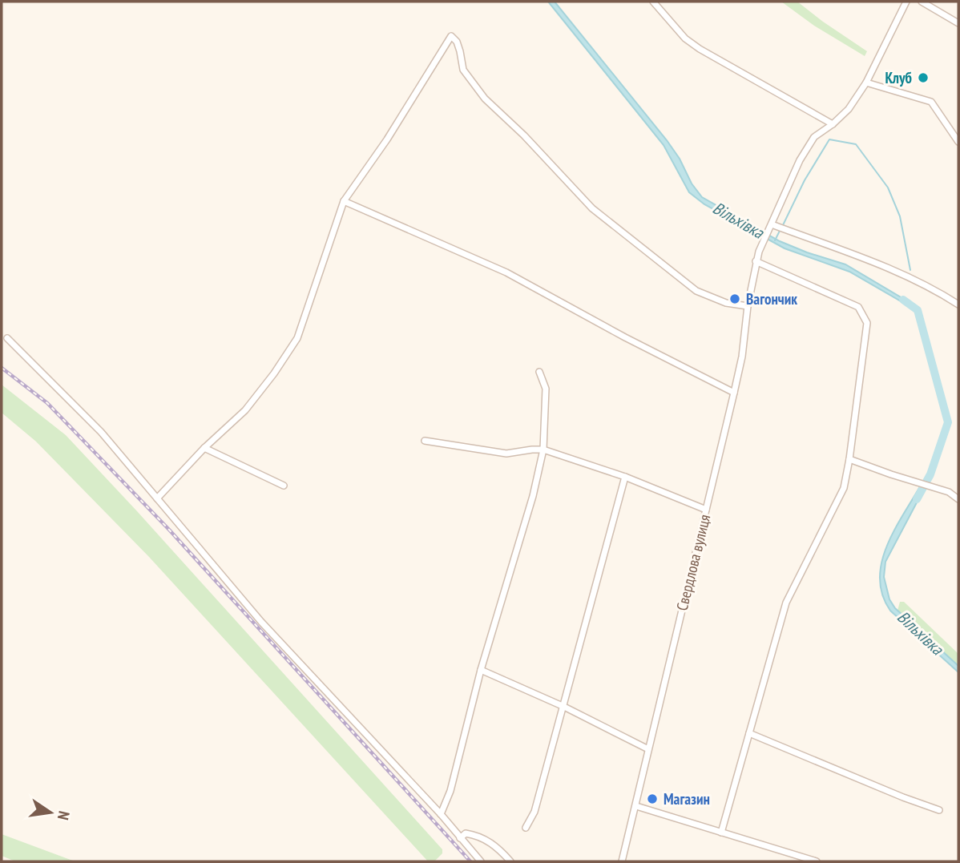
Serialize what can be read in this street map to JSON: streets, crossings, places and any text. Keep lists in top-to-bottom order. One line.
{"streets":{"street":["Свердлова вулиця"]},"water":["Вільхівка"],"places":["Клуб","Вагончик","Mагазин"],"north":"right"}
